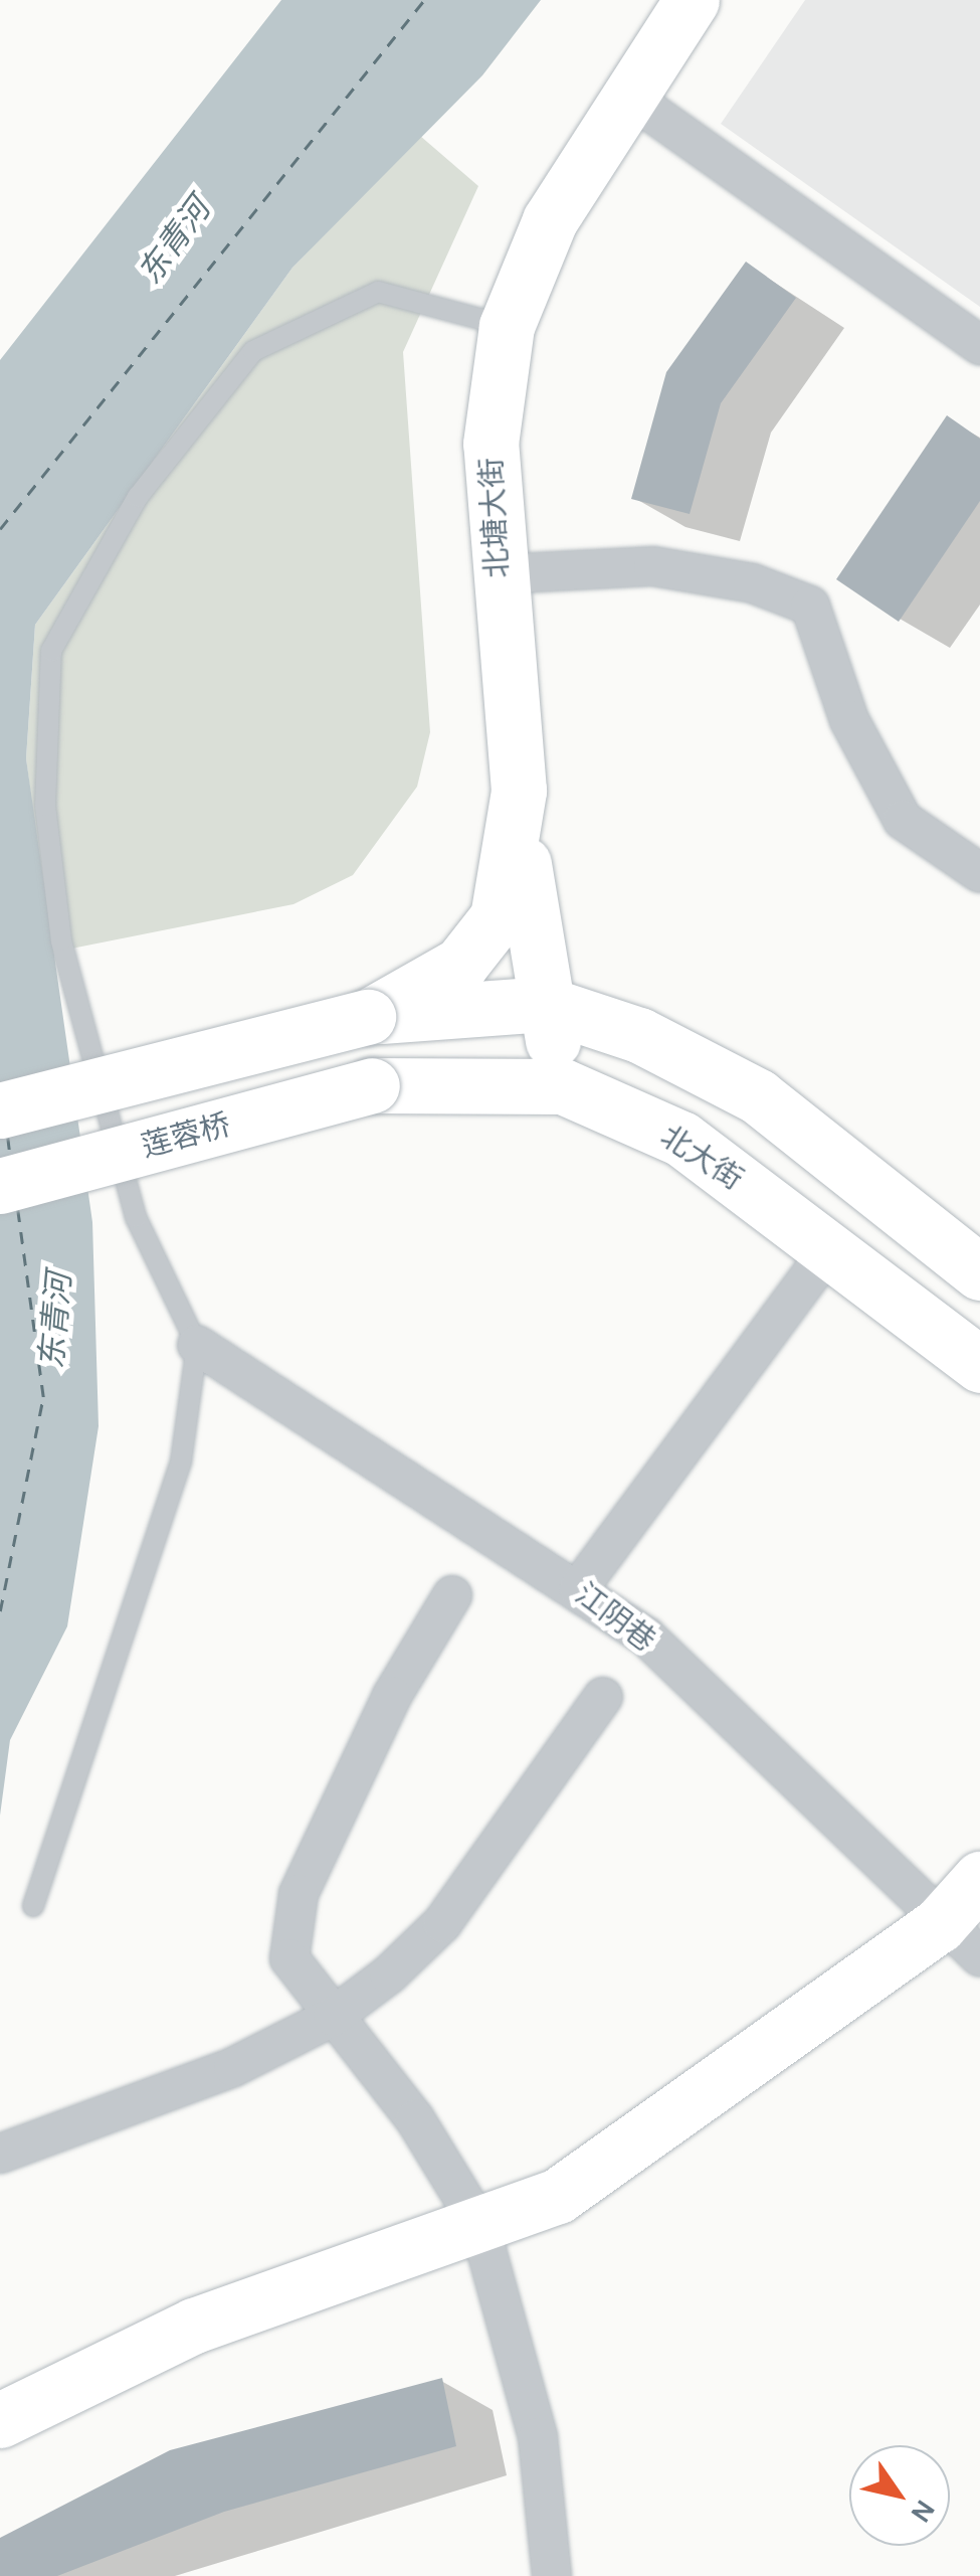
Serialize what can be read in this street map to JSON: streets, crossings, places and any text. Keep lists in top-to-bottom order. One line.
{"streets":{"main road":["北塘大街","莲蓉桥","北大街"],"street":["江阴巷"]},"crossings":[["莲蓉桥","北大街"]],"water":["东青河"],"north":"bottom right"}
